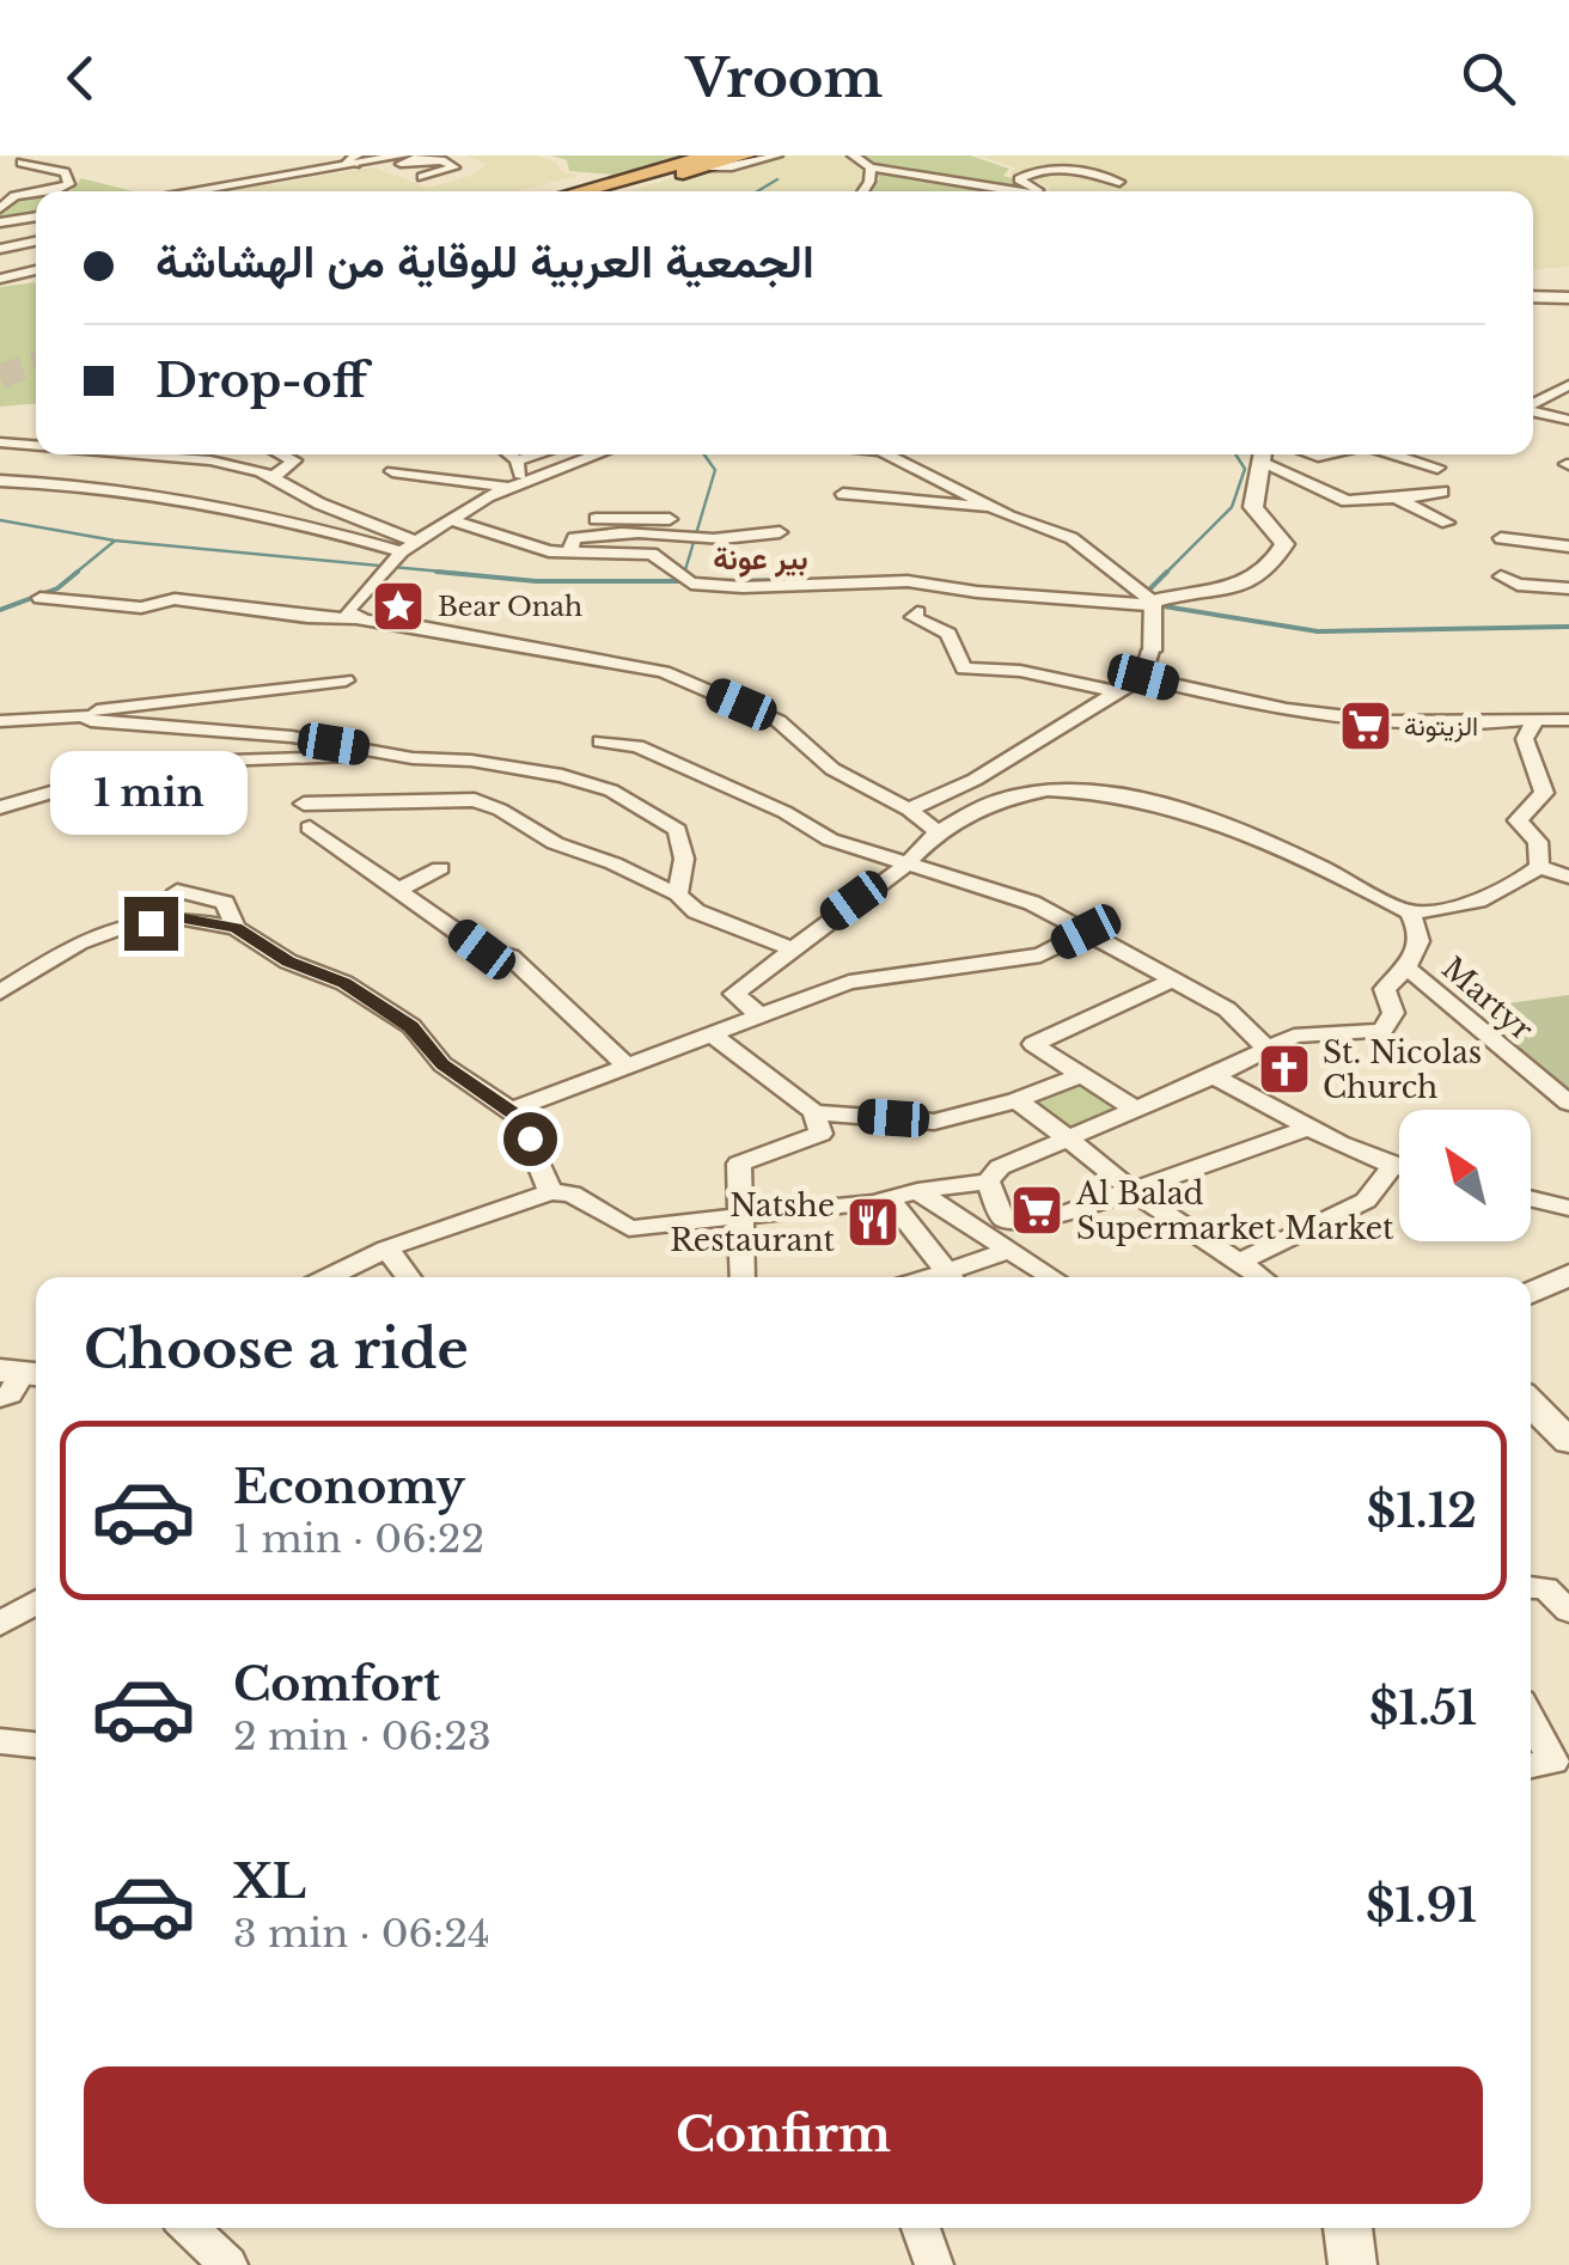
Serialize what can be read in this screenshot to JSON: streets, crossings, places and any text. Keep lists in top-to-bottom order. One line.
{"streets":{"street":["Martyr"]},"districts":["بير عونة"],"places":{"place":["Bear Onah"],"supermarket":["الزيتونة","Al Balad Supermarket Market"],"church":["St. Nicolas Church"],"restaurant":["Natshe Restaurant"]},"north":"top left","page":{"header":"Vroom","banner":["الجمعية العربية للوقاية من الهشاشة","Drop-off"],"bubble":"1 min","heading":"Choose a ride","list":[{"name":"Economy","note":"1 min · 06:22","value":"$1.12"},{"name":"Comfort","note":"2 min · 06:23","value":"$1.51"},{"name":"XL","note":"3 min · 06:24","value":"$1.91"}],"buttons":"Confirm"}}
